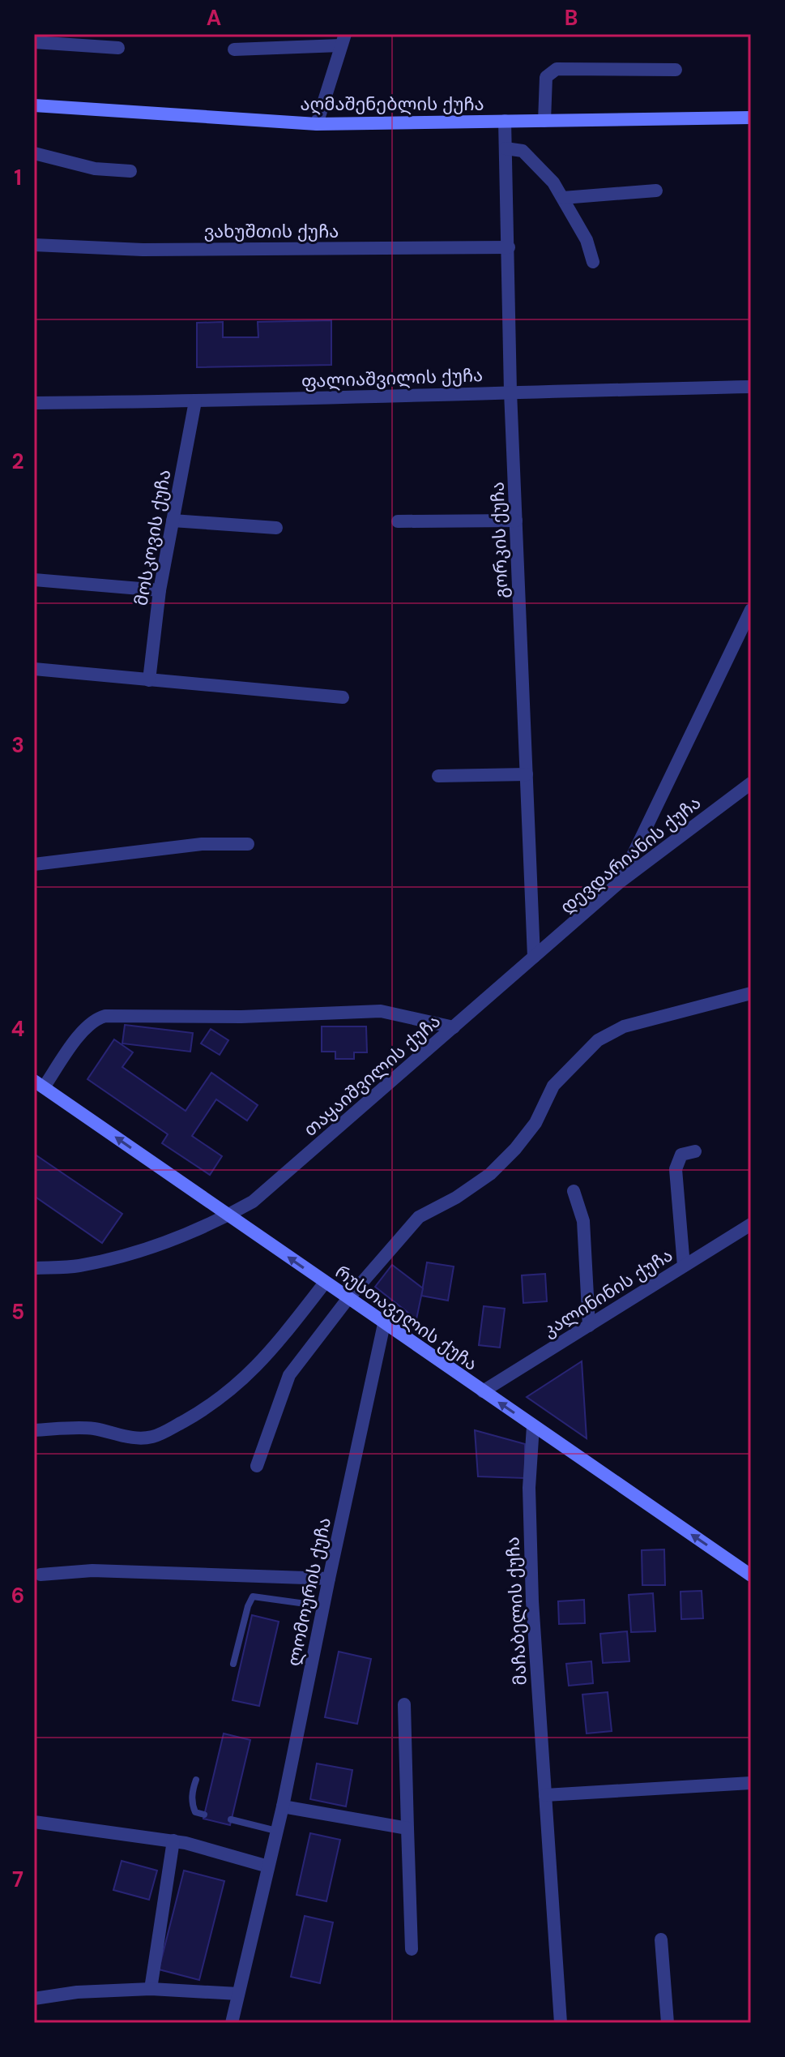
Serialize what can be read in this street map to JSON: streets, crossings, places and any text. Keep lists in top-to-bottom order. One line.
{"streets":{"main road":["აღმაშენებლის ქუჩა","რუსთაველის ქუჩა"],"street":["ვახუშთის ქუჩა","ფალიაშვილის ქუჩა","მოსკოვის ქუჩა","გორკის ქუჩა","დევდარიანის ქუჩა","თაყაიშვილის ქუჩა","კალინინის ქუჩა","ლომოურის ქუჩა","მაჩაბელის ქუჩა"]},"crossings":[["აღმაშენებლის ქუჩა","გორკის ქუჩა"],["ვახუშთის ქუჩა","გორკის ქუჩა"],["ფალიაშვილის ქუჩა","მოსკოვის ქუჩა"],["ფალიაშვილის ქუჩა","გორკის ქუჩა"],["გორკის ქუჩა","დევდარიანის ქუჩა"],["გორკის ქუჩა","თაყაიშვილის ქუჩა"],["დევდარიანის ქუჩა","თაყაიშვილის ქუჩა"],["თაყაიშვილის ქუჩა","რუსთაველის ქუჩა"],["კალინინის ქუჩა","რუსთაველის ქუჩა"],["რუსთაველის ქუჩა","ლომოურის ქუჩა"],["რუსთაველის ქუჩა","მაჩაბელის ქუჩა"]],"one_way":["რუსთაველის ქუჩა"],"grid":{"columns":["A","B"],"rows":["1","2","3","4","5","6","7"]}}
